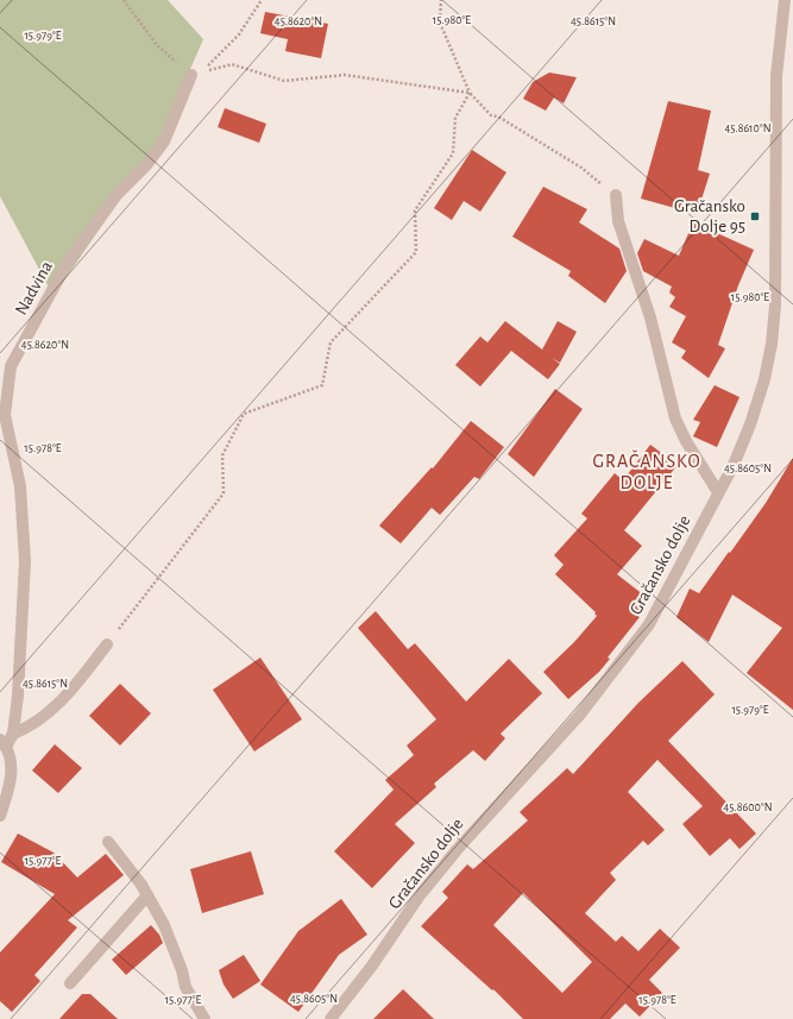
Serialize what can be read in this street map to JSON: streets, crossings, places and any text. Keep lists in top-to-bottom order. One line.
{"streets":{"street":["Nadvina","Gračansko dolje"]},"districts":["GRAČANSKO DOLJE"],"places":{"transit":["Gračansko Dolje 95"]},"coordinates":["15.980°E","45.8620°N","45.8615°N","15.979°E","45.8610°N","15.978°E","45.8605°N","45.8600°N","15.977°E"]}
